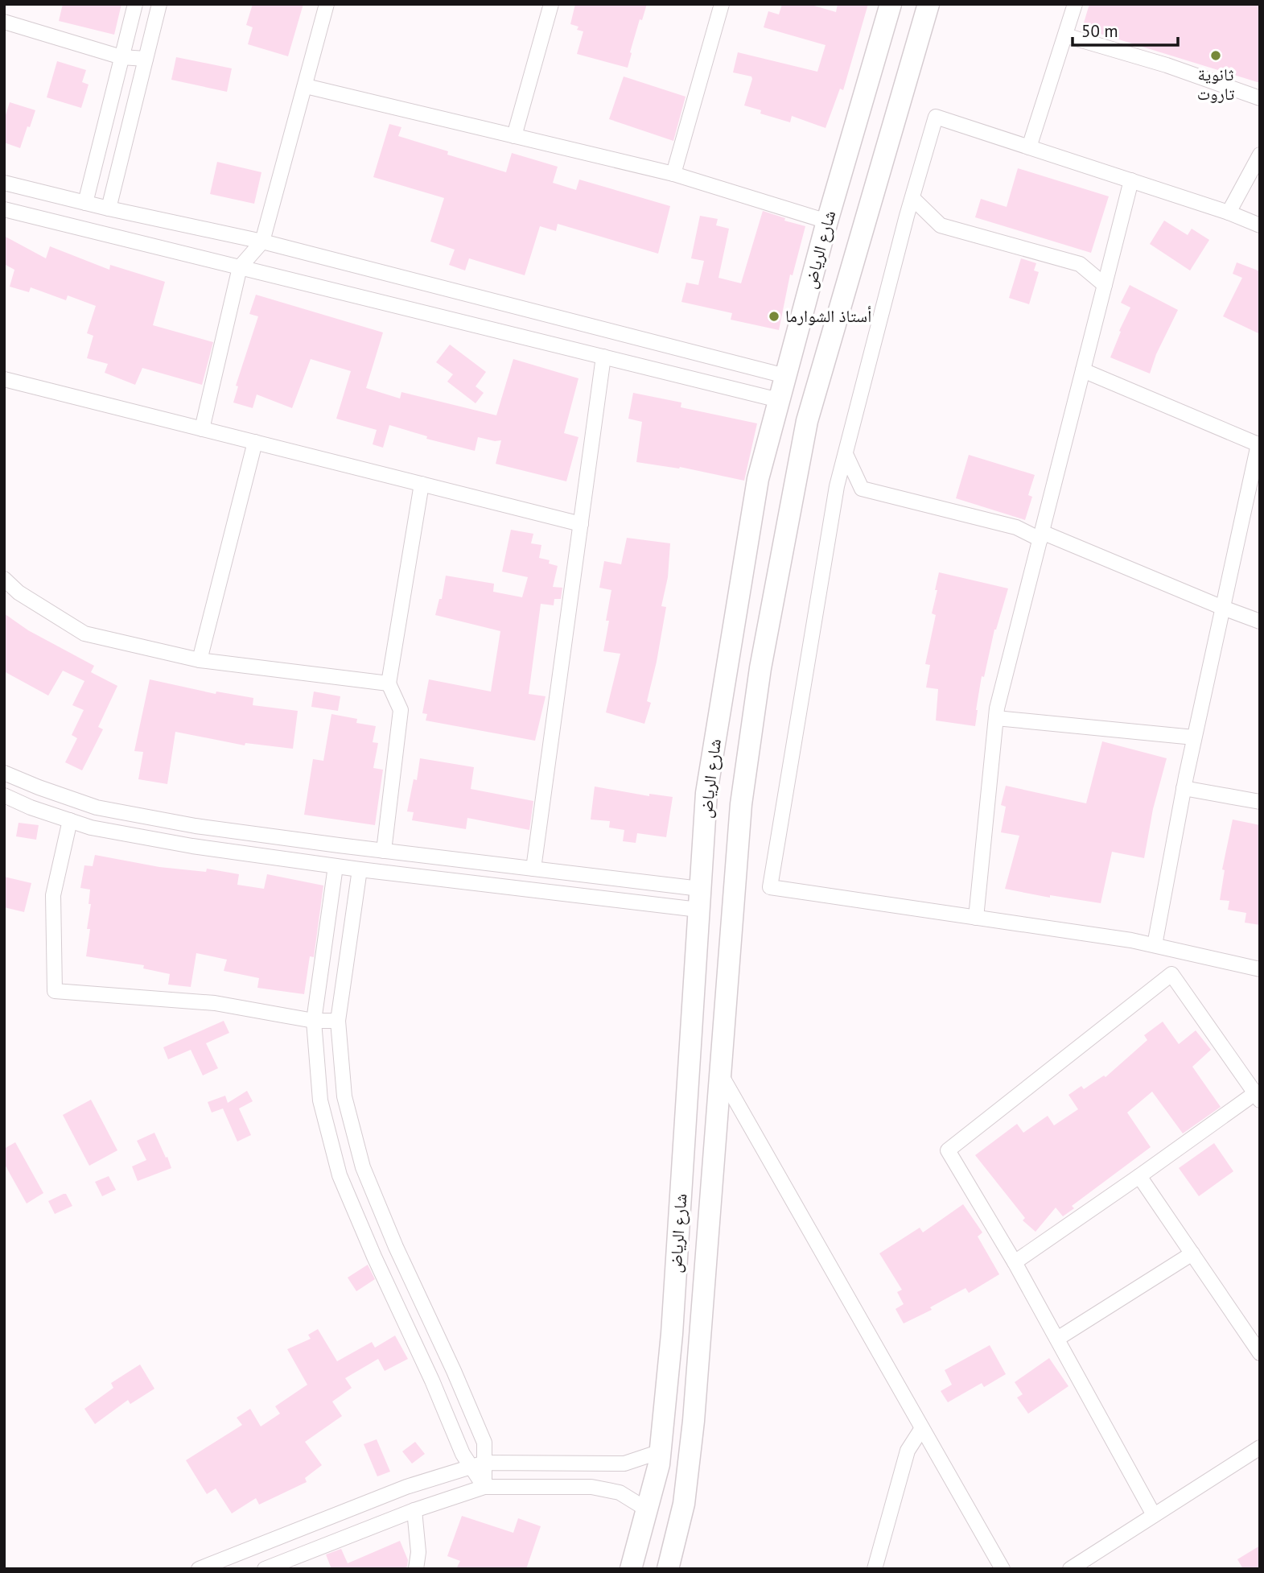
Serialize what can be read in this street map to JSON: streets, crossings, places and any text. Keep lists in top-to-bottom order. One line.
{"streets":{"main road":["شارع الرياض"]},"places":["ثانوية تاروت","أستاذ الشوارما"],"scale_bar":"50 m"}
